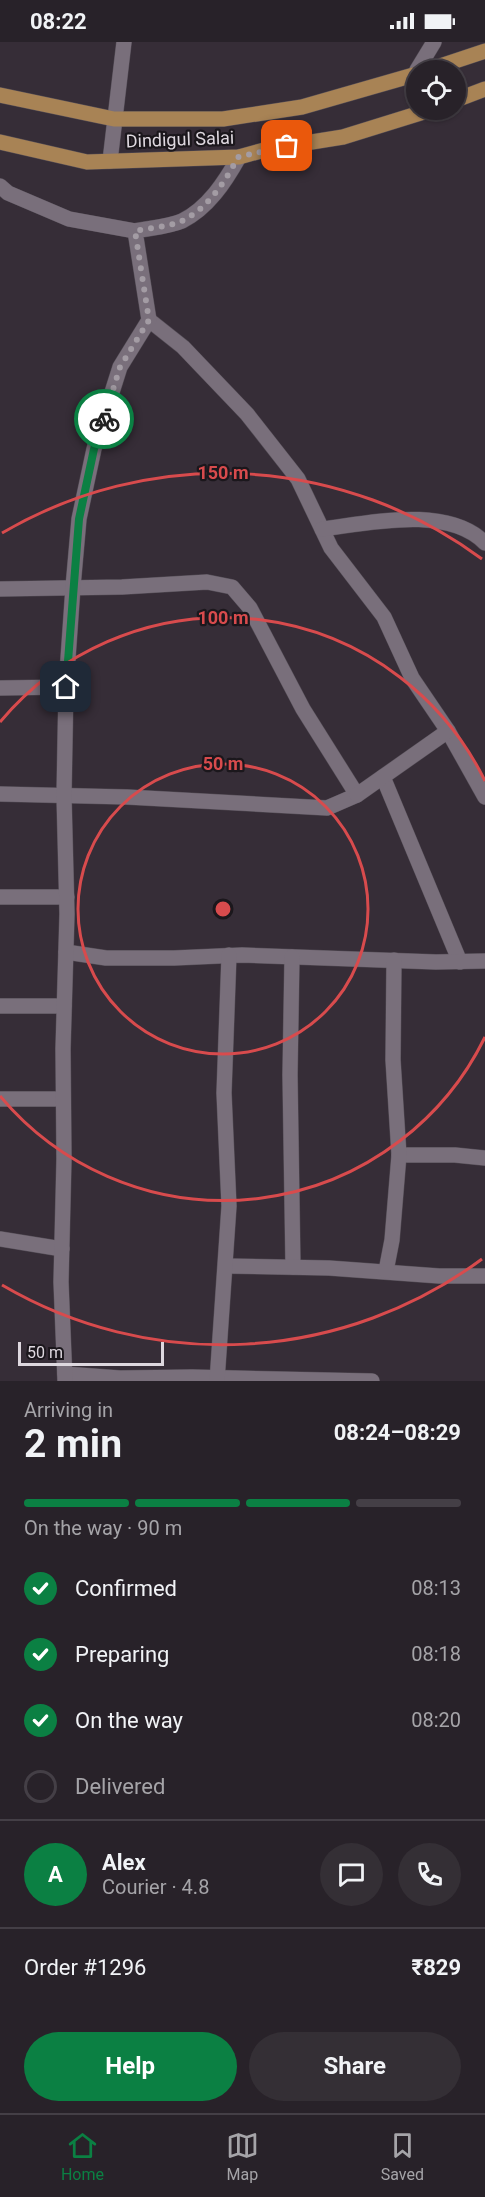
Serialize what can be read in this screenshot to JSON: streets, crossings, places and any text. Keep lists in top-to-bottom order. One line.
{"streets":{"main road":["Dindigul Salai"]},"scale_bar":"50 m","page":{"status":"08:22","scale":"50 m","heading":["2 min","Arriving in","08:24–08:29"],"panel":["Alex","Courier · 4.8","Order #1296","₹829"],"bar":"On the way · 90 m","list":[["Confirmed","08:13"],["Preparing","08:18"],["On the way","08:20"],"Delivered"],"round":"A","buttons":["Help","Share"],"tabs":["Home","Map","Saved"]},"rings":["150 m","100 m","50 m"]}
